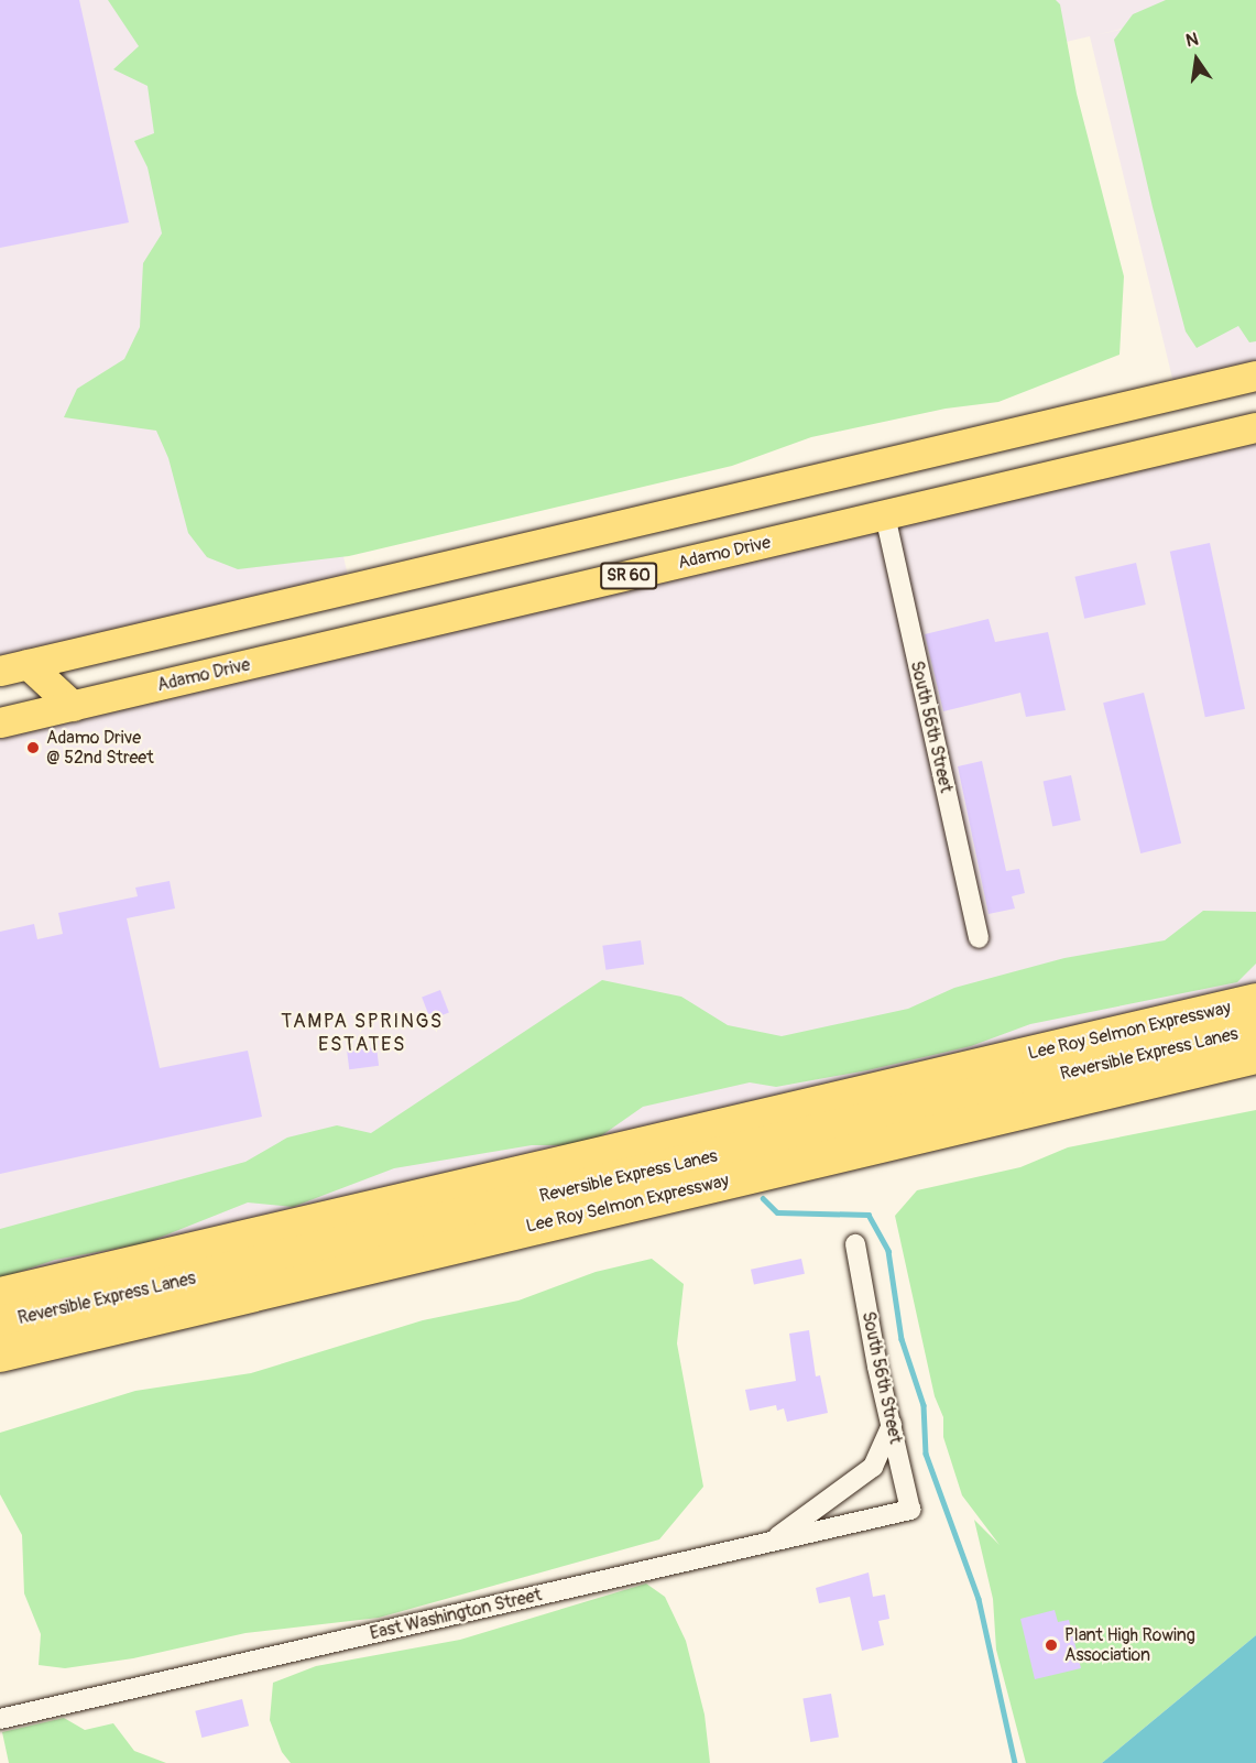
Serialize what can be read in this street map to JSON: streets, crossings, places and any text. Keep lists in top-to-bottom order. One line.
{"streets":{"highway":["Lee Roy Selmon Expressway","Reversible Express Lanes"],"main road":["Adamo Drive","SR 60"],"street":["South 56th Street","East Washington Street"]},"crossings":[["Adamo Drive","South 56th Street"],["South 56th Street","East Washington Street"]],"districts":["TAMPA SPRINGS ESTATES"],"places":["Adamo Drive @ 52nd Street","Plant High Rowing Association"],"north":"top"}
